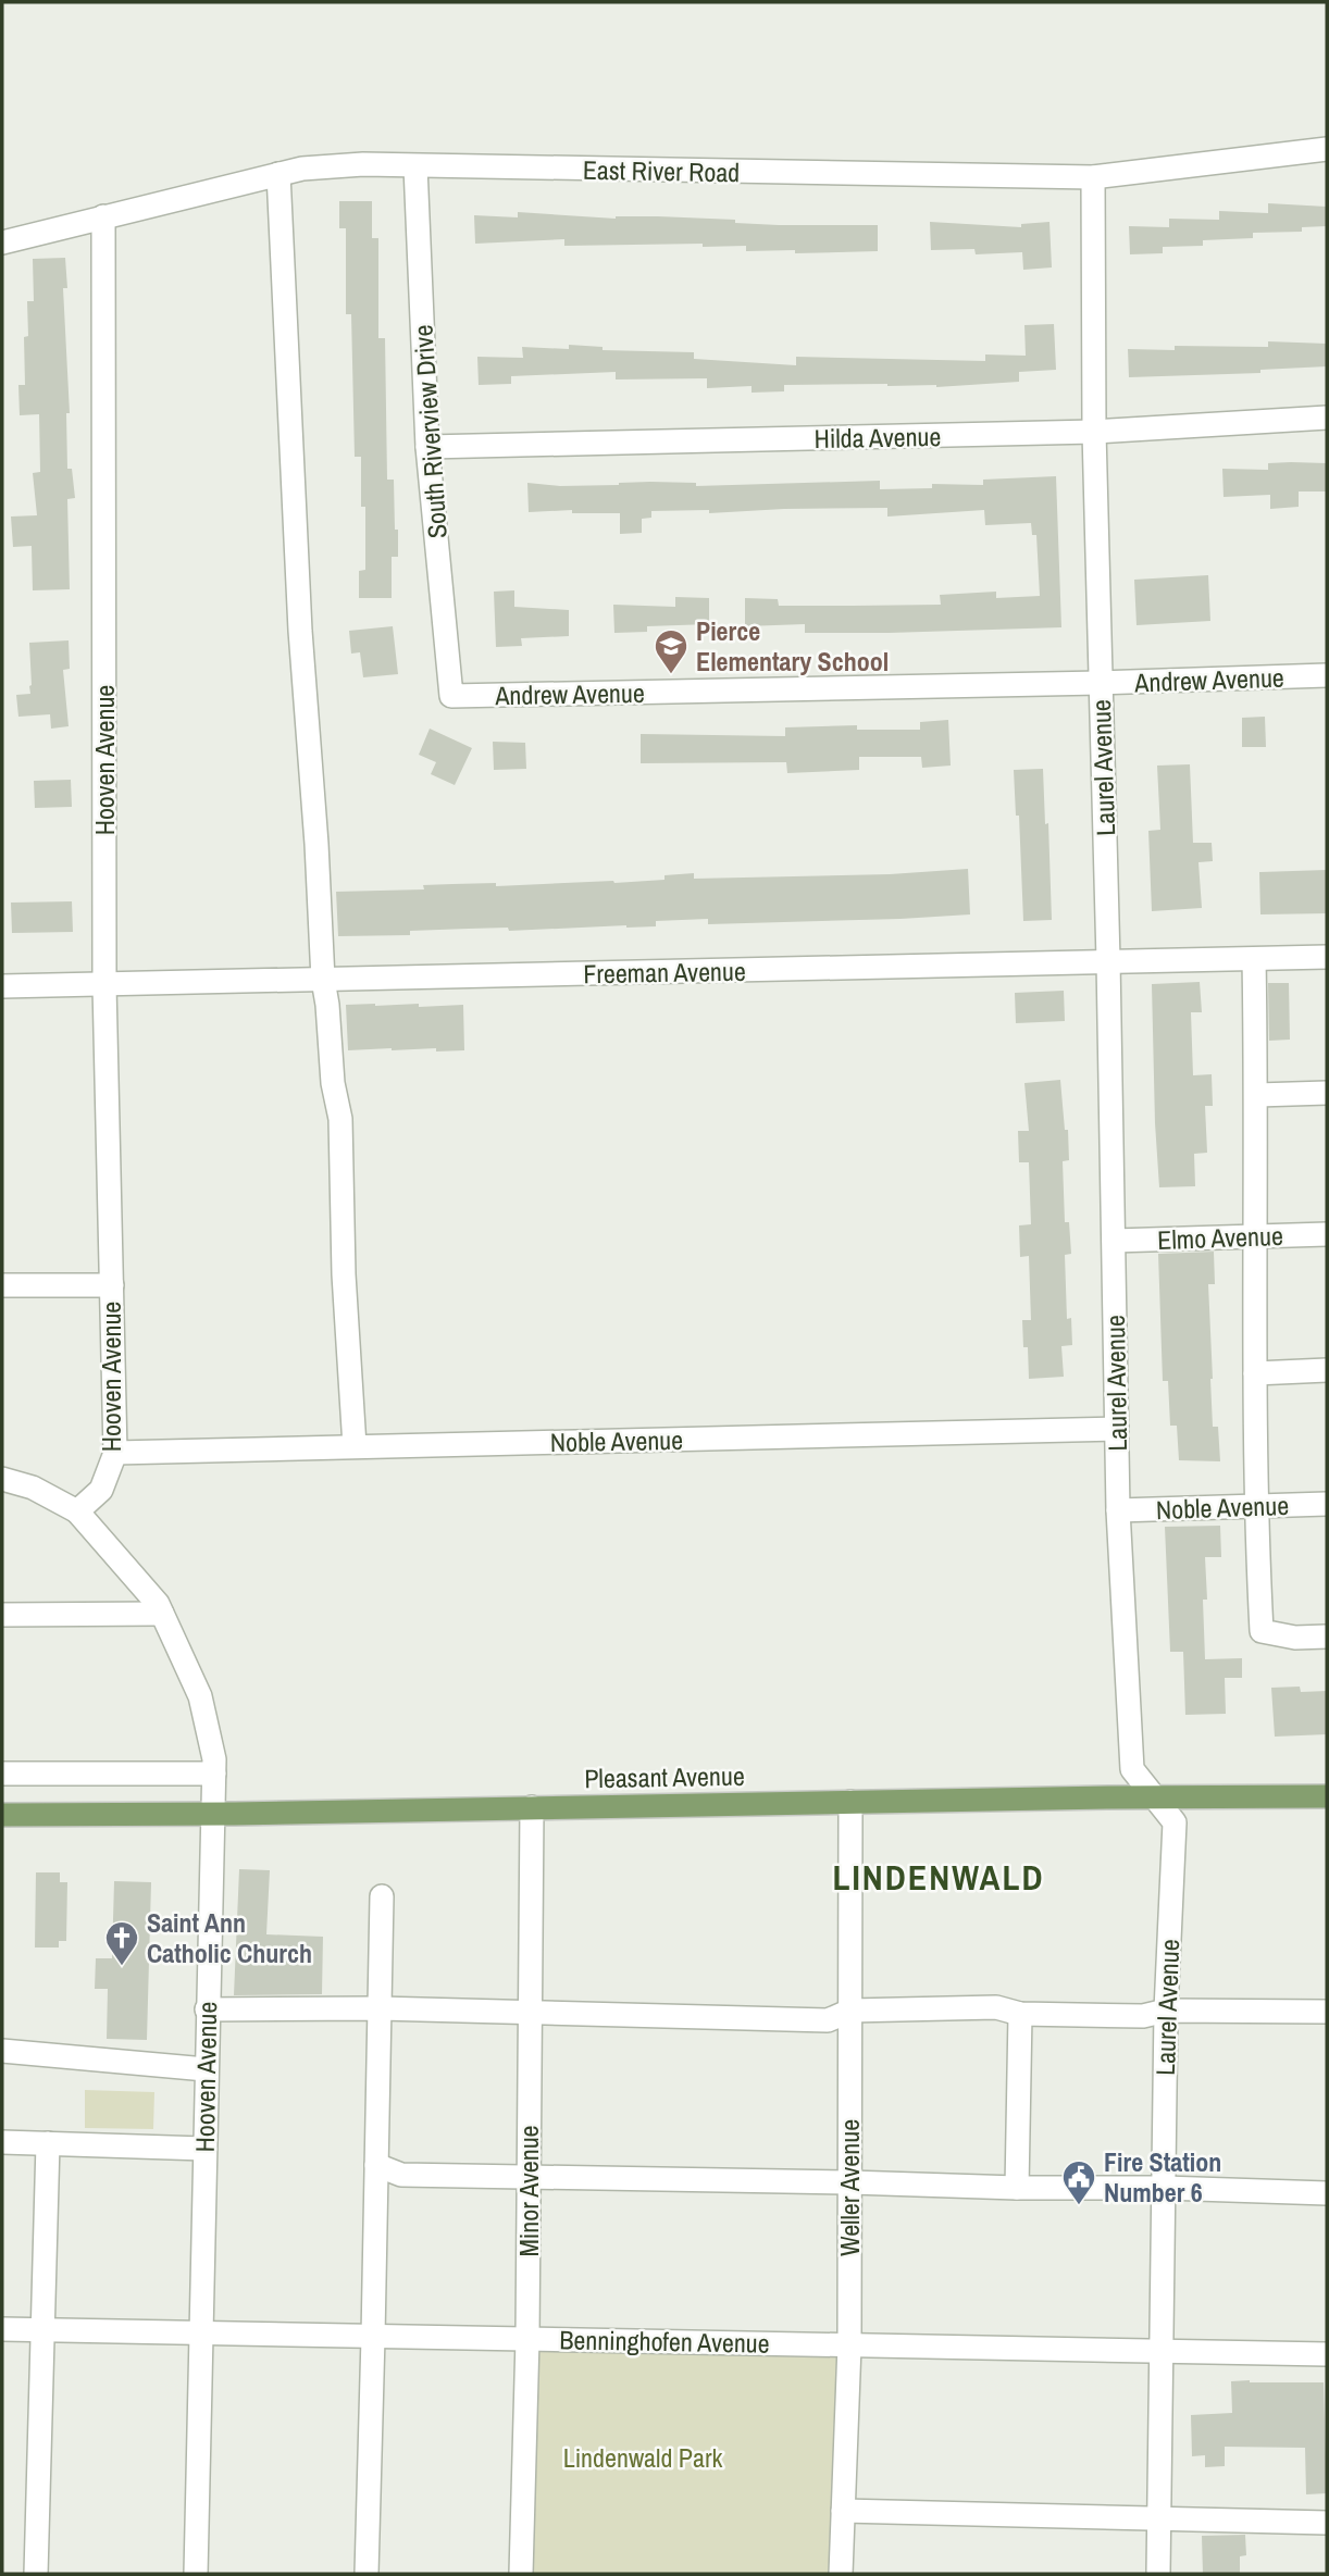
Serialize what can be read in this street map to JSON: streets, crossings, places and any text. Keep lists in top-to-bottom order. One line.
{"streets":{"main road":["Pleasant Avenue"],"street":["East River Road","South Riverview Drive","Hilda Avenue","Andrew Avenue","Hooven Avenue","Laurel Avenue","Freeman Avenue","Elmo Avenue","Noble Avenue","Weller Avenue","Minor Avenue","Benninghofen Avenue"]},"crossings":[["East River Road","South Riverview Drive"],["East River Road","Hooven Avenue"],["East River Road","Laurel Avenue"],["South Riverview Drive","Hilda Avenue"],["South Riverview Drive","Andrew Avenue"],["Hilda Avenue","Laurel Avenue"],["Andrew Avenue","Laurel Avenue"],["Hooven Avenue","Freeman Avenue"],["Hooven Avenue","Noble Avenue"],["Hooven Avenue","Pleasant Avenue"],["Hooven Avenue","Benninghofen Avenue"],["Laurel Avenue","Freeman Avenue"],["Laurel Avenue","Elmo Avenue"],["Laurel Avenue","Noble Avenue"],["Laurel Avenue","Pleasant Avenue"],["Laurel Avenue","Benninghofen Avenue"],["Pleasant Avenue","Weller Avenue"],["Pleasant Avenue","Minor Avenue"],["Weller Avenue","Benninghofen Avenue"],["Minor Avenue","Benninghofen Avenue"]],"districts":["LINDENWALD"],"parks":["Lindenwald Park"],"places":{"school or university":["Pierce Elementary School"],"church":["Saint Ann Catholic Church"],"public building":["Fire Station Number 6"]}}
